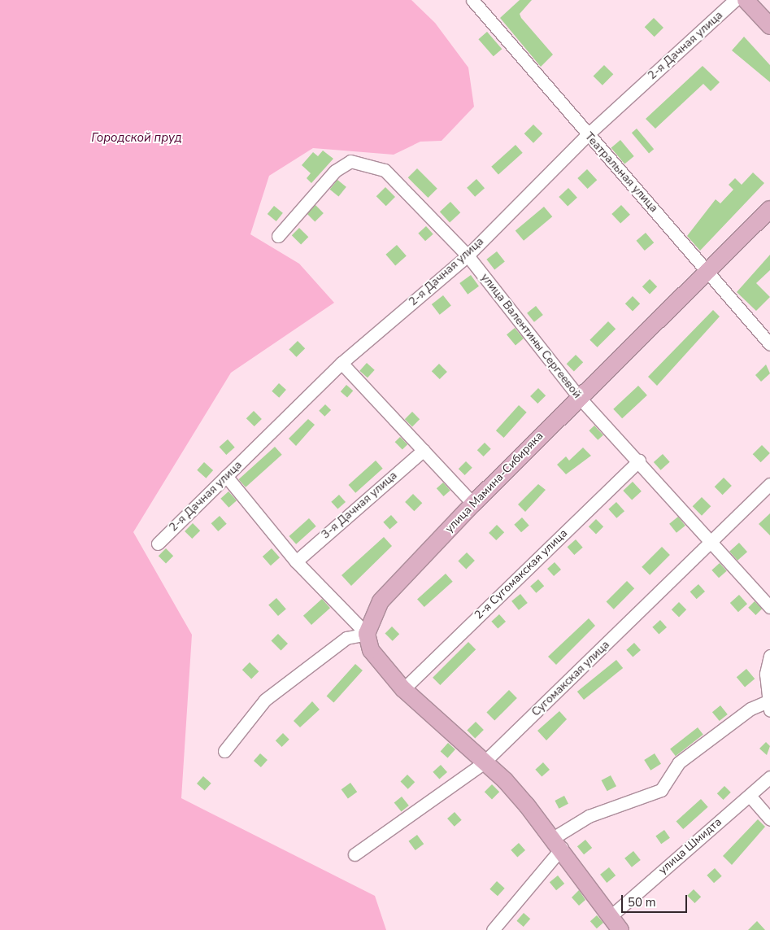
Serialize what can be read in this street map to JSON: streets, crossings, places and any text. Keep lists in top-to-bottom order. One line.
{"streets":{"main road":["улица Мамина-Сибиряка"],"street":["2-я Дачная улица","Театральная улица","улица Валентины Сергеевой","3-я Дачная улица","2-я Сугомакская улица","Сугомакская улица","улица Шмидта"]},"crossings":[["2-я Дачная улица","Театральная улица"],["2-я Дачная улица","улица Валентины Сергеевой"],["Театральная улица","улица Мамина-Сибиряка"],["улица Валентины Сергеевой","улица Мамина-Сибиряка"],["улица Валентины Сергеевой","2-я Сугомакская улица"],["улица Валентины Сергеевой","Сугомакская улица"]],"water":["Городской пруд"],"scale_bar":"50 m"}
